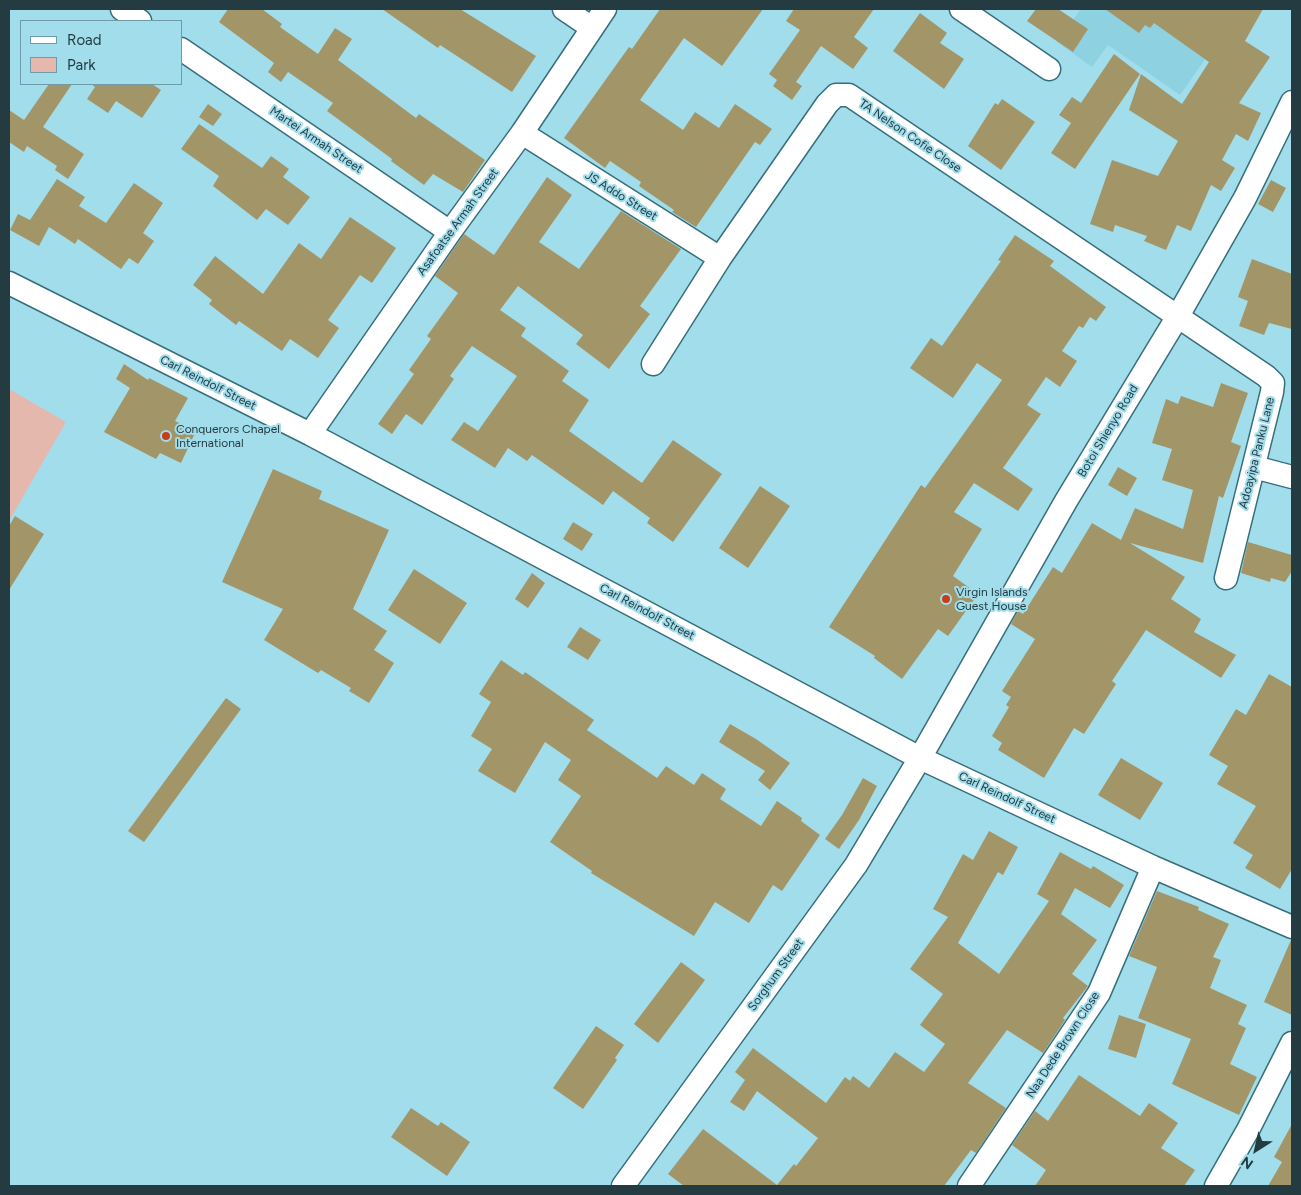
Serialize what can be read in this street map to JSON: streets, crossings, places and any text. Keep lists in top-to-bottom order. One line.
{"streets":{"street":["TA Nelson Cofie Close","Martei Armah Street","JS Addo Street","Asafoatse Armah Street","Carl Reindolf Street","Botoi Shienyo Road","Adoayipa Panku Lane","Sorghum Street","Naa Dede Brown Close"]},"crossings":[["TA Nelson Cofie Close","JS Addo Street"],["TA Nelson Cofie Close","Botoi Shienyo Road"],["TA Nelson Cofie Close","Adoayipa Panku Lane"],["Martei Armah Street","Asafoatse Armah Street"],["JS Addo Street","Asafoatse Armah Street"],["Asafoatse Armah Street","Carl Reindolf Street"],["Carl Reindolf Street","Botoi Shienyo Road"],["Carl Reindolf Street","Sorghum Street"],["Carl Reindolf Street","Naa Dede Brown Close"],["Botoi Shienyo Road","Adoayipa Panku Lane"],["Botoi Shienyo Road","Sorghum Street"]],"places":["Conquerors Chapel International","Virgin Islands Guest House"],"legend":["Road","Park"],"north":"bottom left"}
